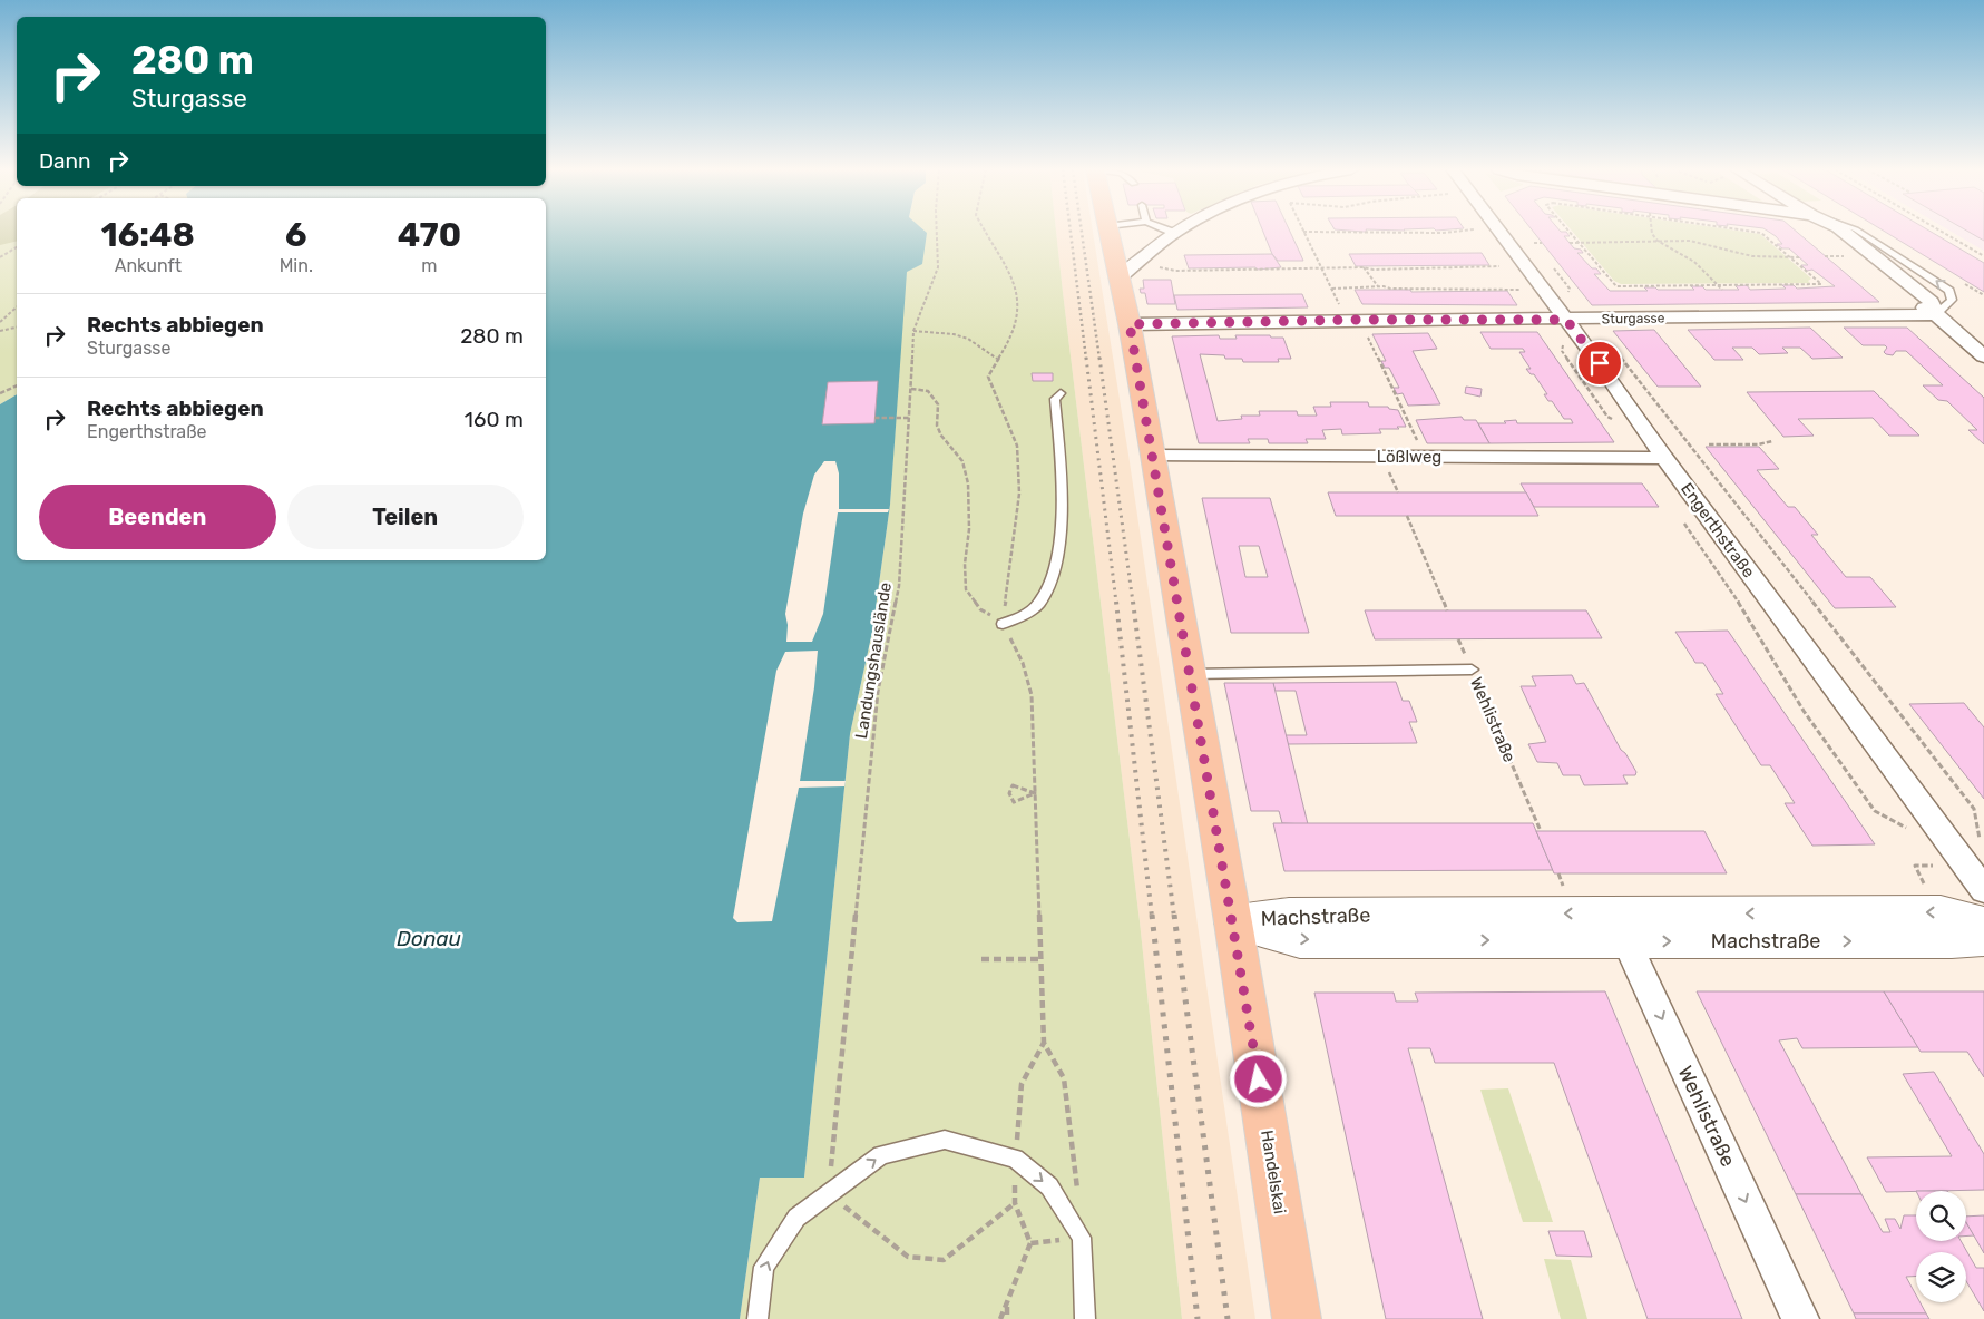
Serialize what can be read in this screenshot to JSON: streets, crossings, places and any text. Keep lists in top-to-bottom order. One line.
{"streets":{"main road":["Machstraße","Handelskai"],"street":["Sturgasse","Lößlweg","Engerthstraße","Wehlistraße"],"path":["Landungshauslände"]},"crossings":[["Sturgasse","Engerthstraße"],["Sturgasse","Handelskai"],["Lößlweg","Engerthstraße"],["Lößlweg","Handelskai"],["Wehlistraße","Machstraße"],["Machstraße","Handelskai"]],"one_way":["Wehlistraße"],"water":["Donau"],"page":{"turn":["280 m","Sturgasse"],"then":"Dann","eta":["16:48","Ankunft","6","Min.","470","m"],"list":[{"name":"Rechts abbiegen","note":"Sturgasse","value":"280 m"},{"name":"Rechts abbiegen","note":"Engerthstraße","value":"160 m"}],"buttons":["Beenden","Teilen"]}}
